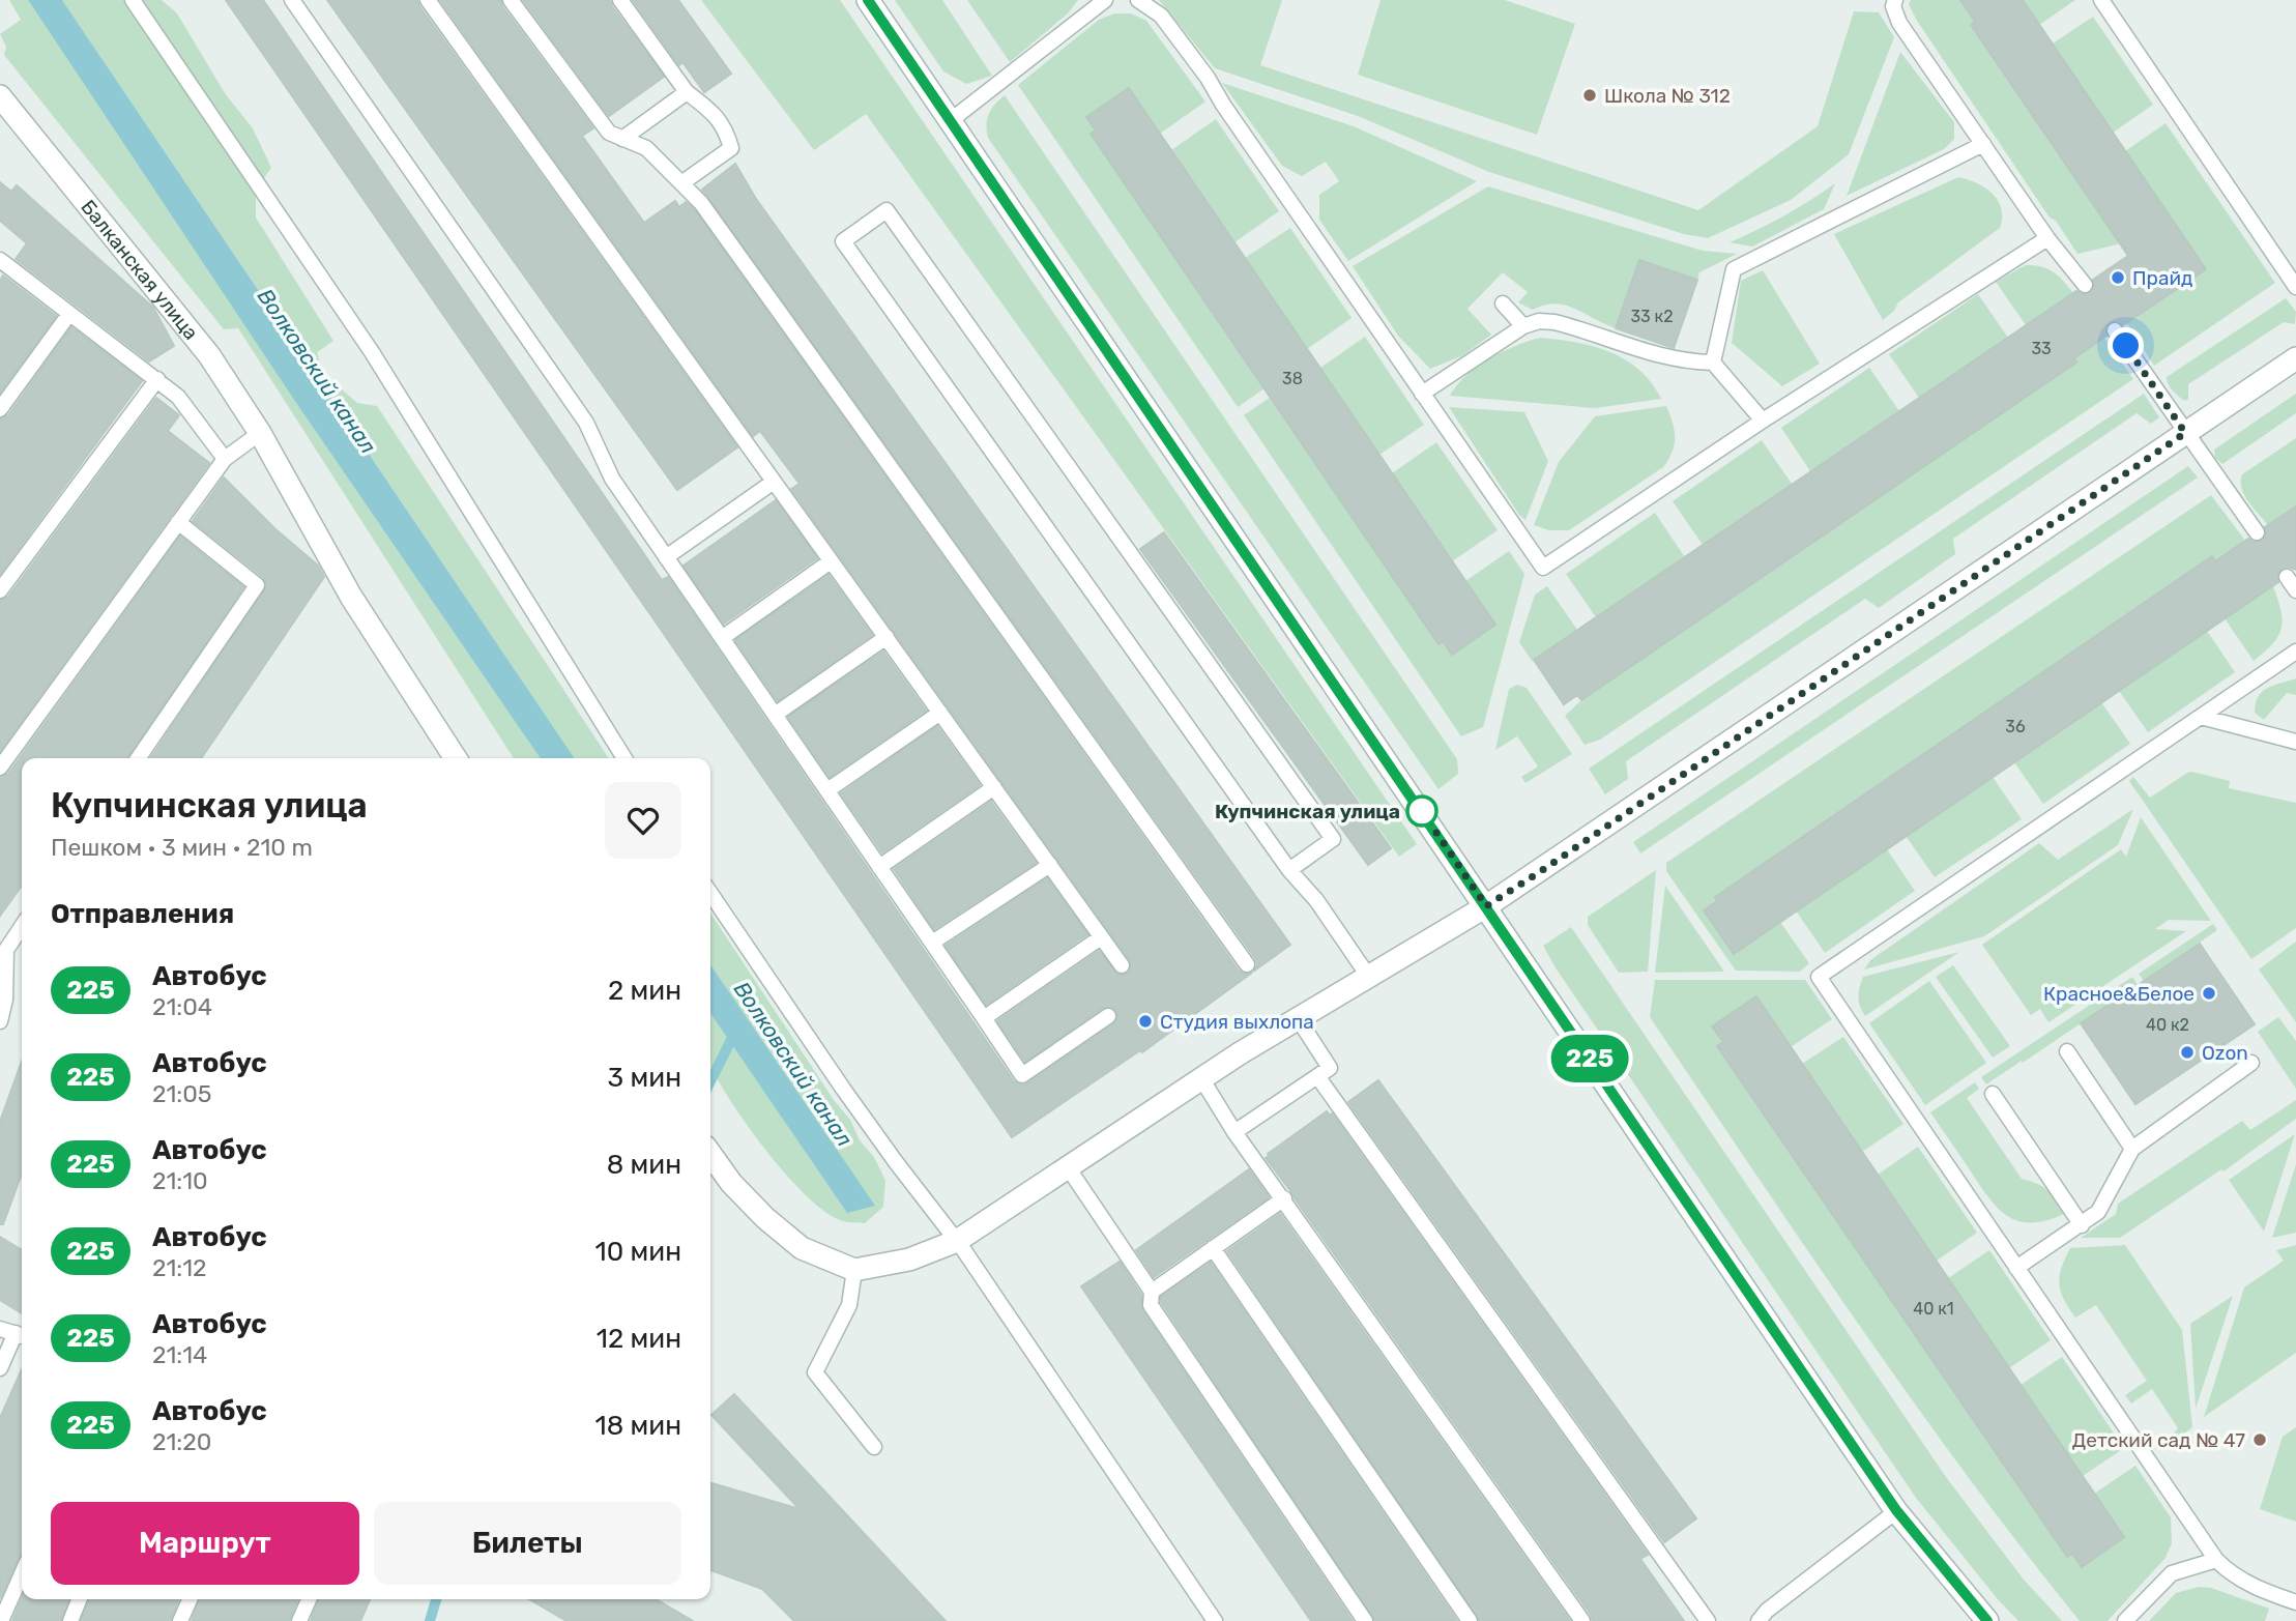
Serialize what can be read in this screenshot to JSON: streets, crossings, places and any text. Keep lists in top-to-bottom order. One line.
{"streets":{"street":["Балканская улица"]},"water":["Волковский канал"],"places":["Школа № 312","Прайд","Купчинская улица","Красное&Белое","Студия выхлопа","Ozon","Детский сад № 47"],"lines":["bus line 225"],"house_numbers":["33 к2","33","38","36","40 к2","40 к1"],"page":{"on_map":"225","heading":[["Купчинская улица","Пешком · 3 мин · 210 m"],"Отправления"],"list":[{"mark":"225","name":"Автобус","note":"21:04","value":"2 мин"},{"mark":"225","name":"Автобус","note":"21:05","value":"3 мин"},{"mark":"225","name":"Автобус","note":"21:10","value":"8 мин"},{"mark":"225","name":"Автобус","note":"21:12","value":"10 мин"},{"mark":"225","name":"Автобус","note":"21:14","value":"12 мин"},{"mark":"225","name":"Автобус","note":"21:20","value":"18 мин"}],"buttons":["Маршрут","Билеты"]}}
